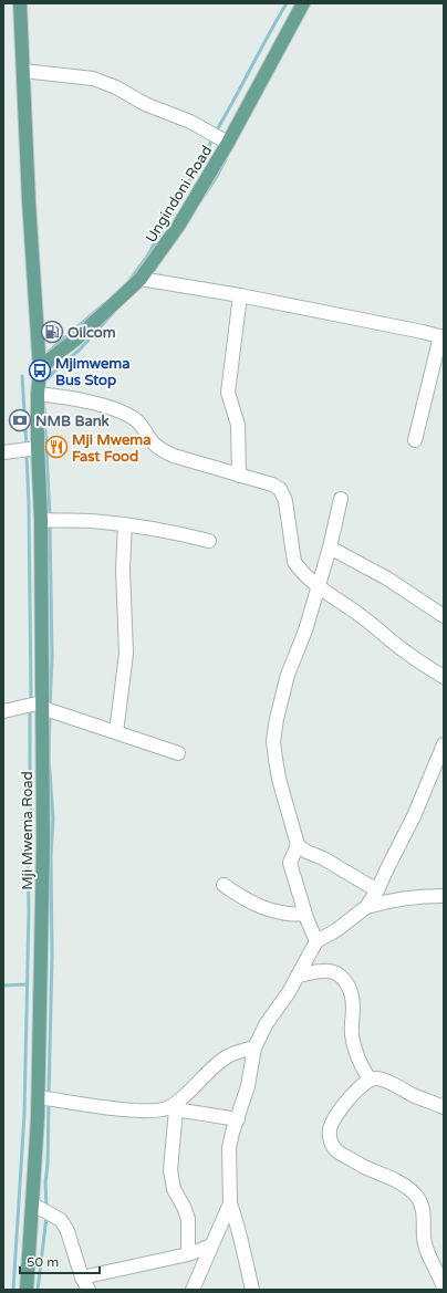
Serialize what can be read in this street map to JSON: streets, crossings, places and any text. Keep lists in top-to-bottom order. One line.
{"streets":{"main road":["Ungindoni Road","Mji Mwema Road"]},"crossings":[["Ungindoni Road","Mji Mwema Road"]],"places":{"fuel station":["Oilcom"],"bus stop":["Mjimwema Bus Stop"],"bank":["NMB Bank"],"restaurant":["Mji Mwema Fast Food"]},"scale_bar":"50 m"}
